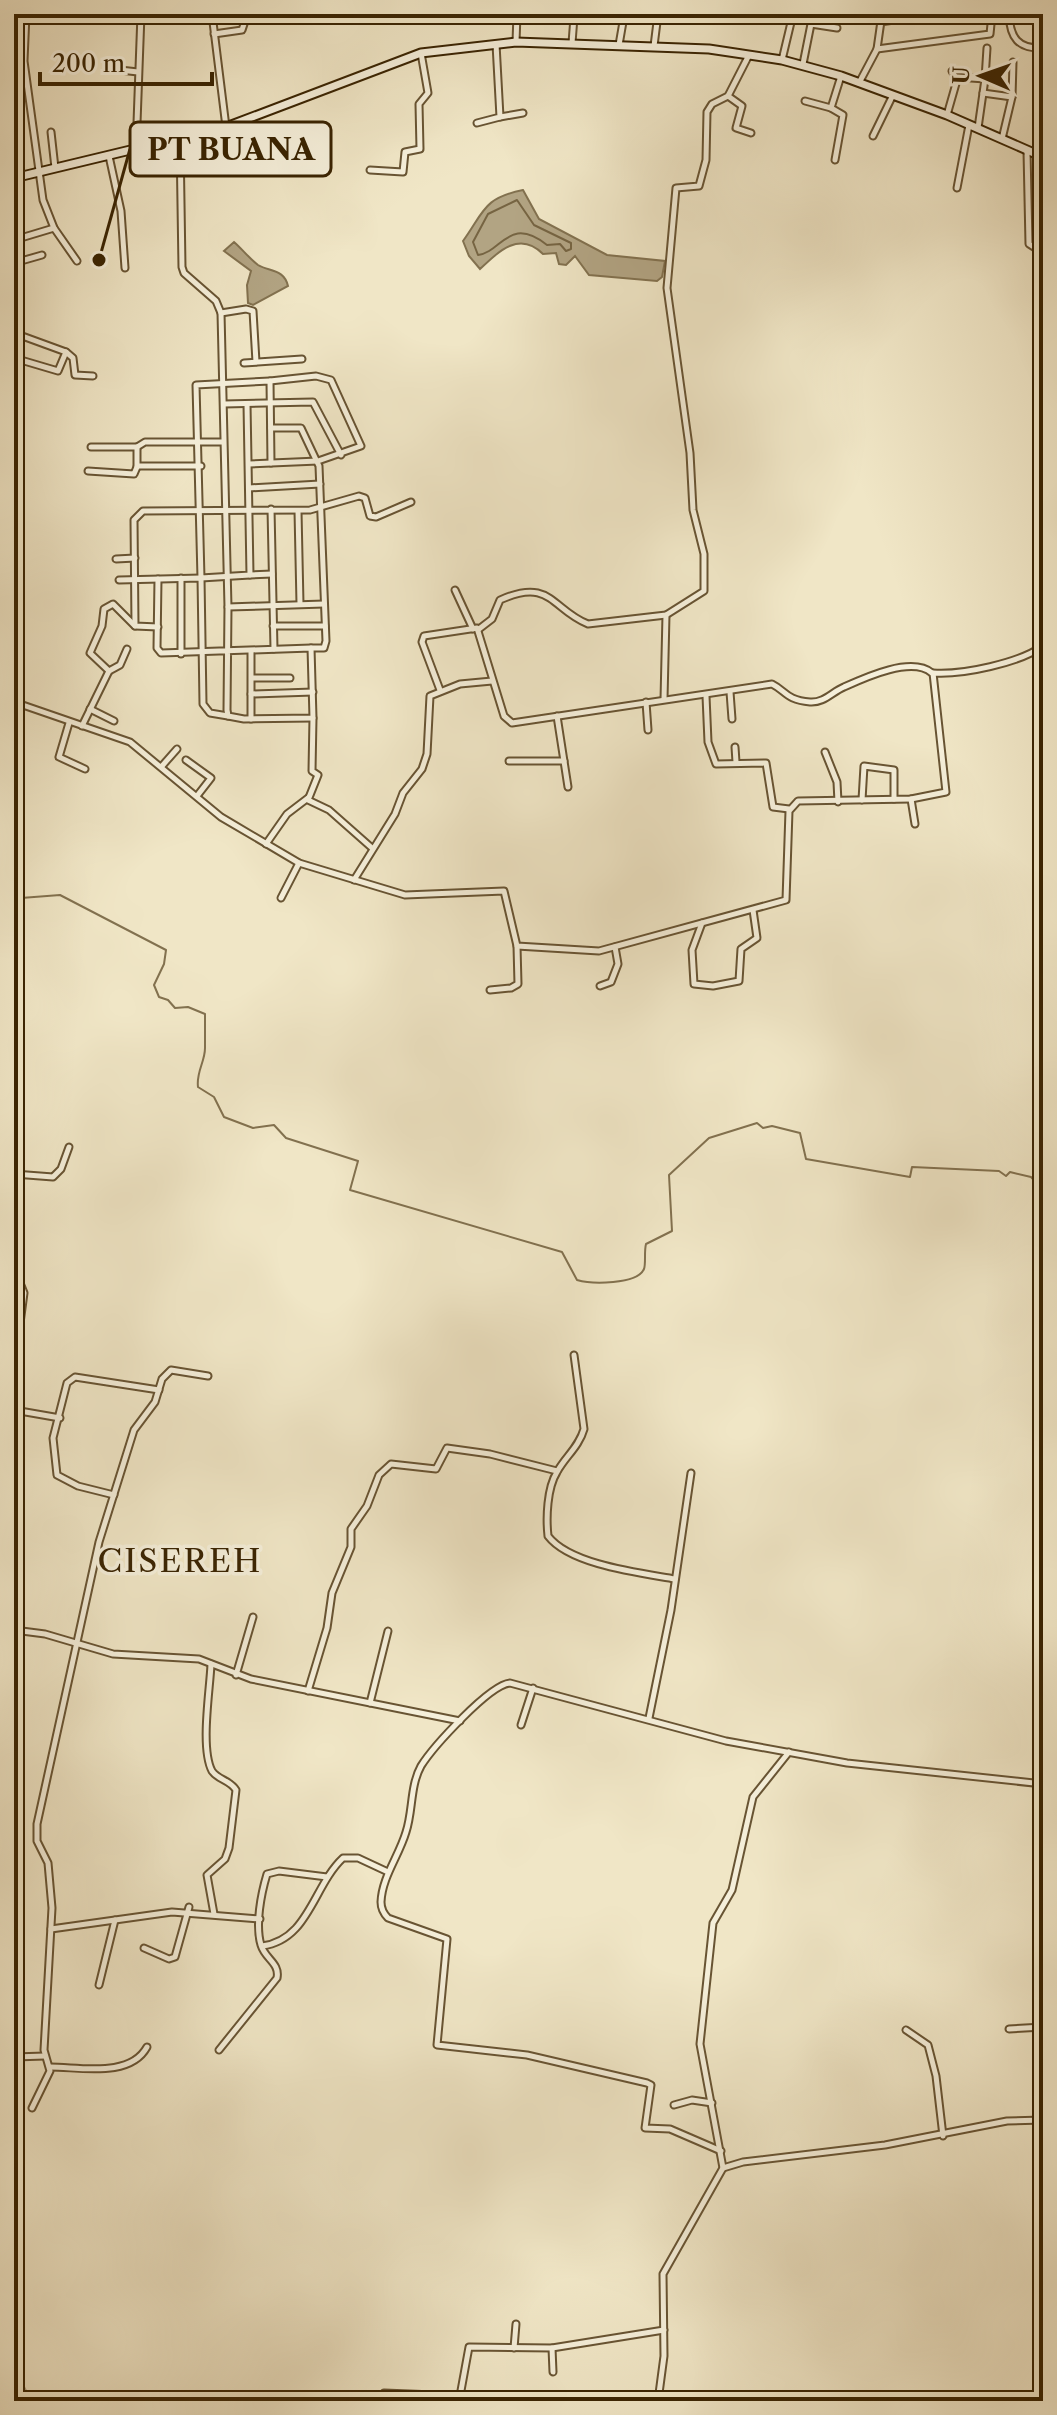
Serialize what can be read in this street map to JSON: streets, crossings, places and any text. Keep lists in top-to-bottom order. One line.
{"districts":["CISEREH"],"places":["PT BUANA"],"scale_bar":"200 m","north":"left"}
